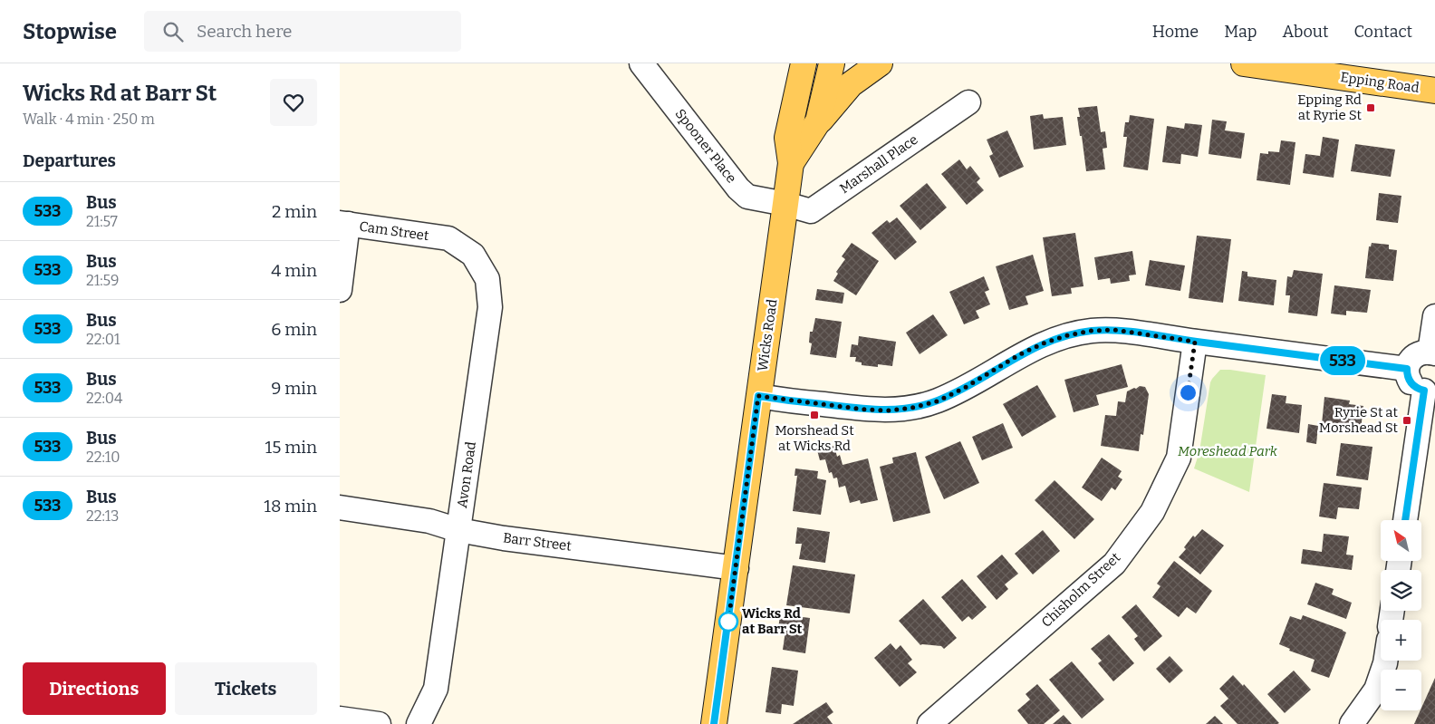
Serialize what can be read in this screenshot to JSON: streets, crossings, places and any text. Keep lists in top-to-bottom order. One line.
{"streets":{"main road":["Epping Road","Wicks Road"],"street":["Spooner Place","Marshall Place","Cam Street","Avon Road","Barr Street","Chisholm Street"]},"crossings":[["Spooner Place","Marshall Place"],["Spooner Place","Wicks Road"],["Marshall Place","Wicks Road"],["Cam Street","Avon Road"],["Wicks Road","Barr Street"],["Avon Road","Barr Street"]],"parks":["Moreshead Park"],"places":{"transit":["Epping Rd at Ryrie St","Morshead St at Wicks Rd","Ryrie St at Morshead St"],"other":["Wicks Rd at Barr St"]},"lines":["bus line 533"],"north":"top left","page":{"header":"Stopwise","search":"Search here","nav":["Home","Map","About","Contact"],"heading":[["Wicks Rd at Barr St","Walk · 4 min · 250 m"],"Departures"],"on_map":"533","list":[{"mark":"533","name":"Bus","note":"21:57","value":"2 min"},{"mark":"533","name":"Bus","note":"21:59","value":"4 min"},{"mark":"533","name":"Bus","note":"22:01","value":"6 min"},{"mark":"533","name":"Bus","note":"22:04","value":"9 min"},{"mark":"533","name":"Bus","note":"22:10","value":"15 min"},{"mark":"533","name":"Bus","note":"22:13","value":"18 min"}],"map_buttons":["+","−"],"buttons":["Directions","Tickets"]}}
